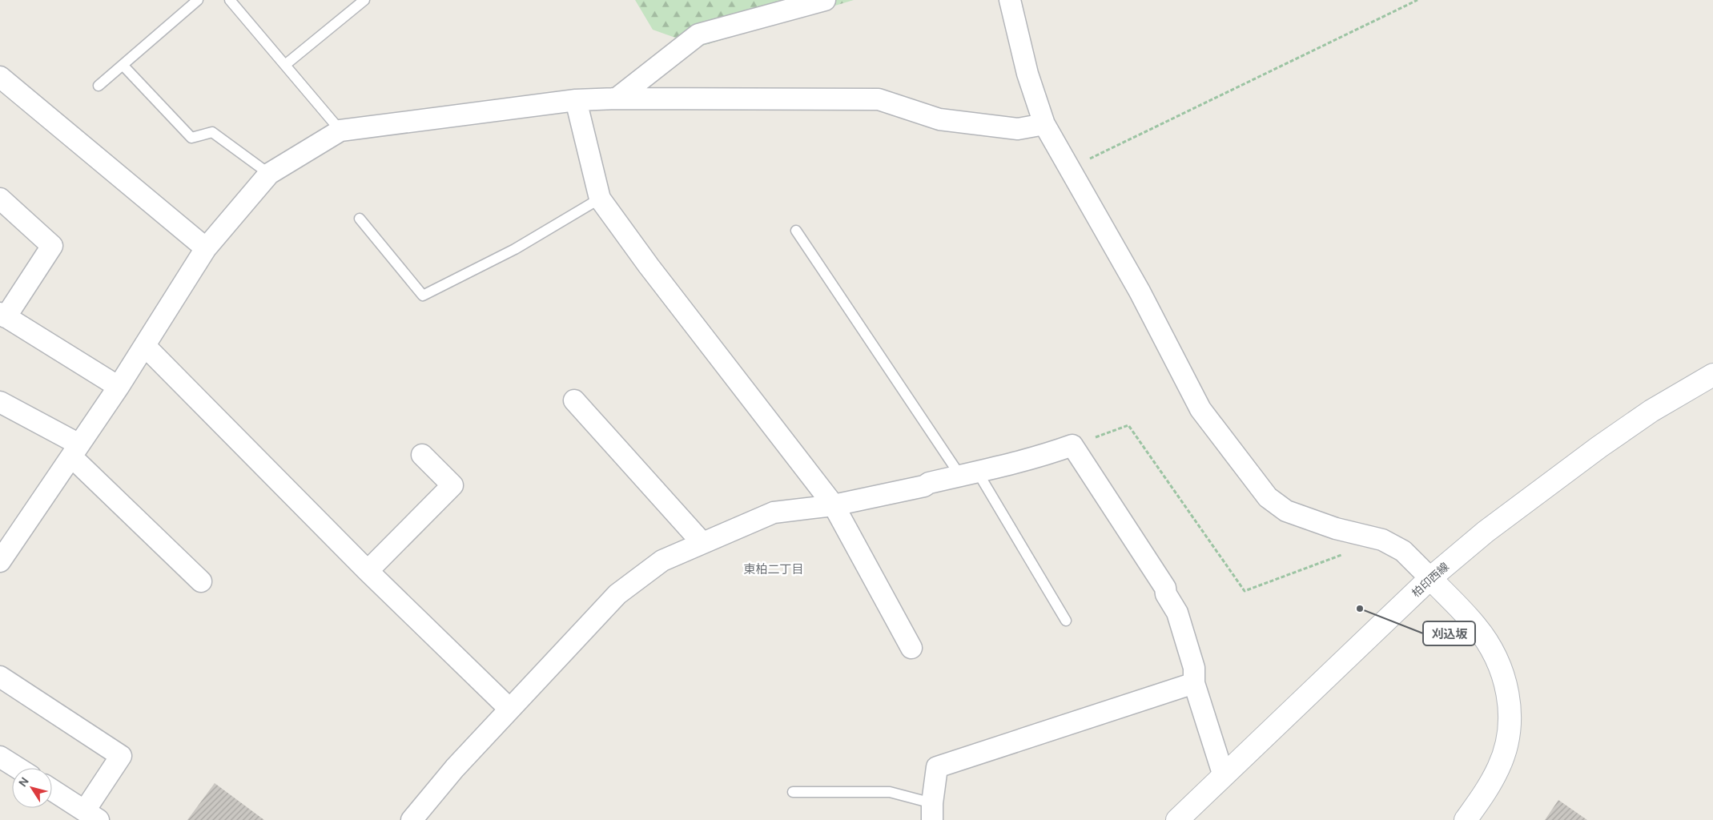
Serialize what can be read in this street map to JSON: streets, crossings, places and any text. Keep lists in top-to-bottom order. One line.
{"streets":{"main road":["柏印西線"]},"districts":["東柏二丁目"],"places":["刈込坂"],"north":"top left"}
